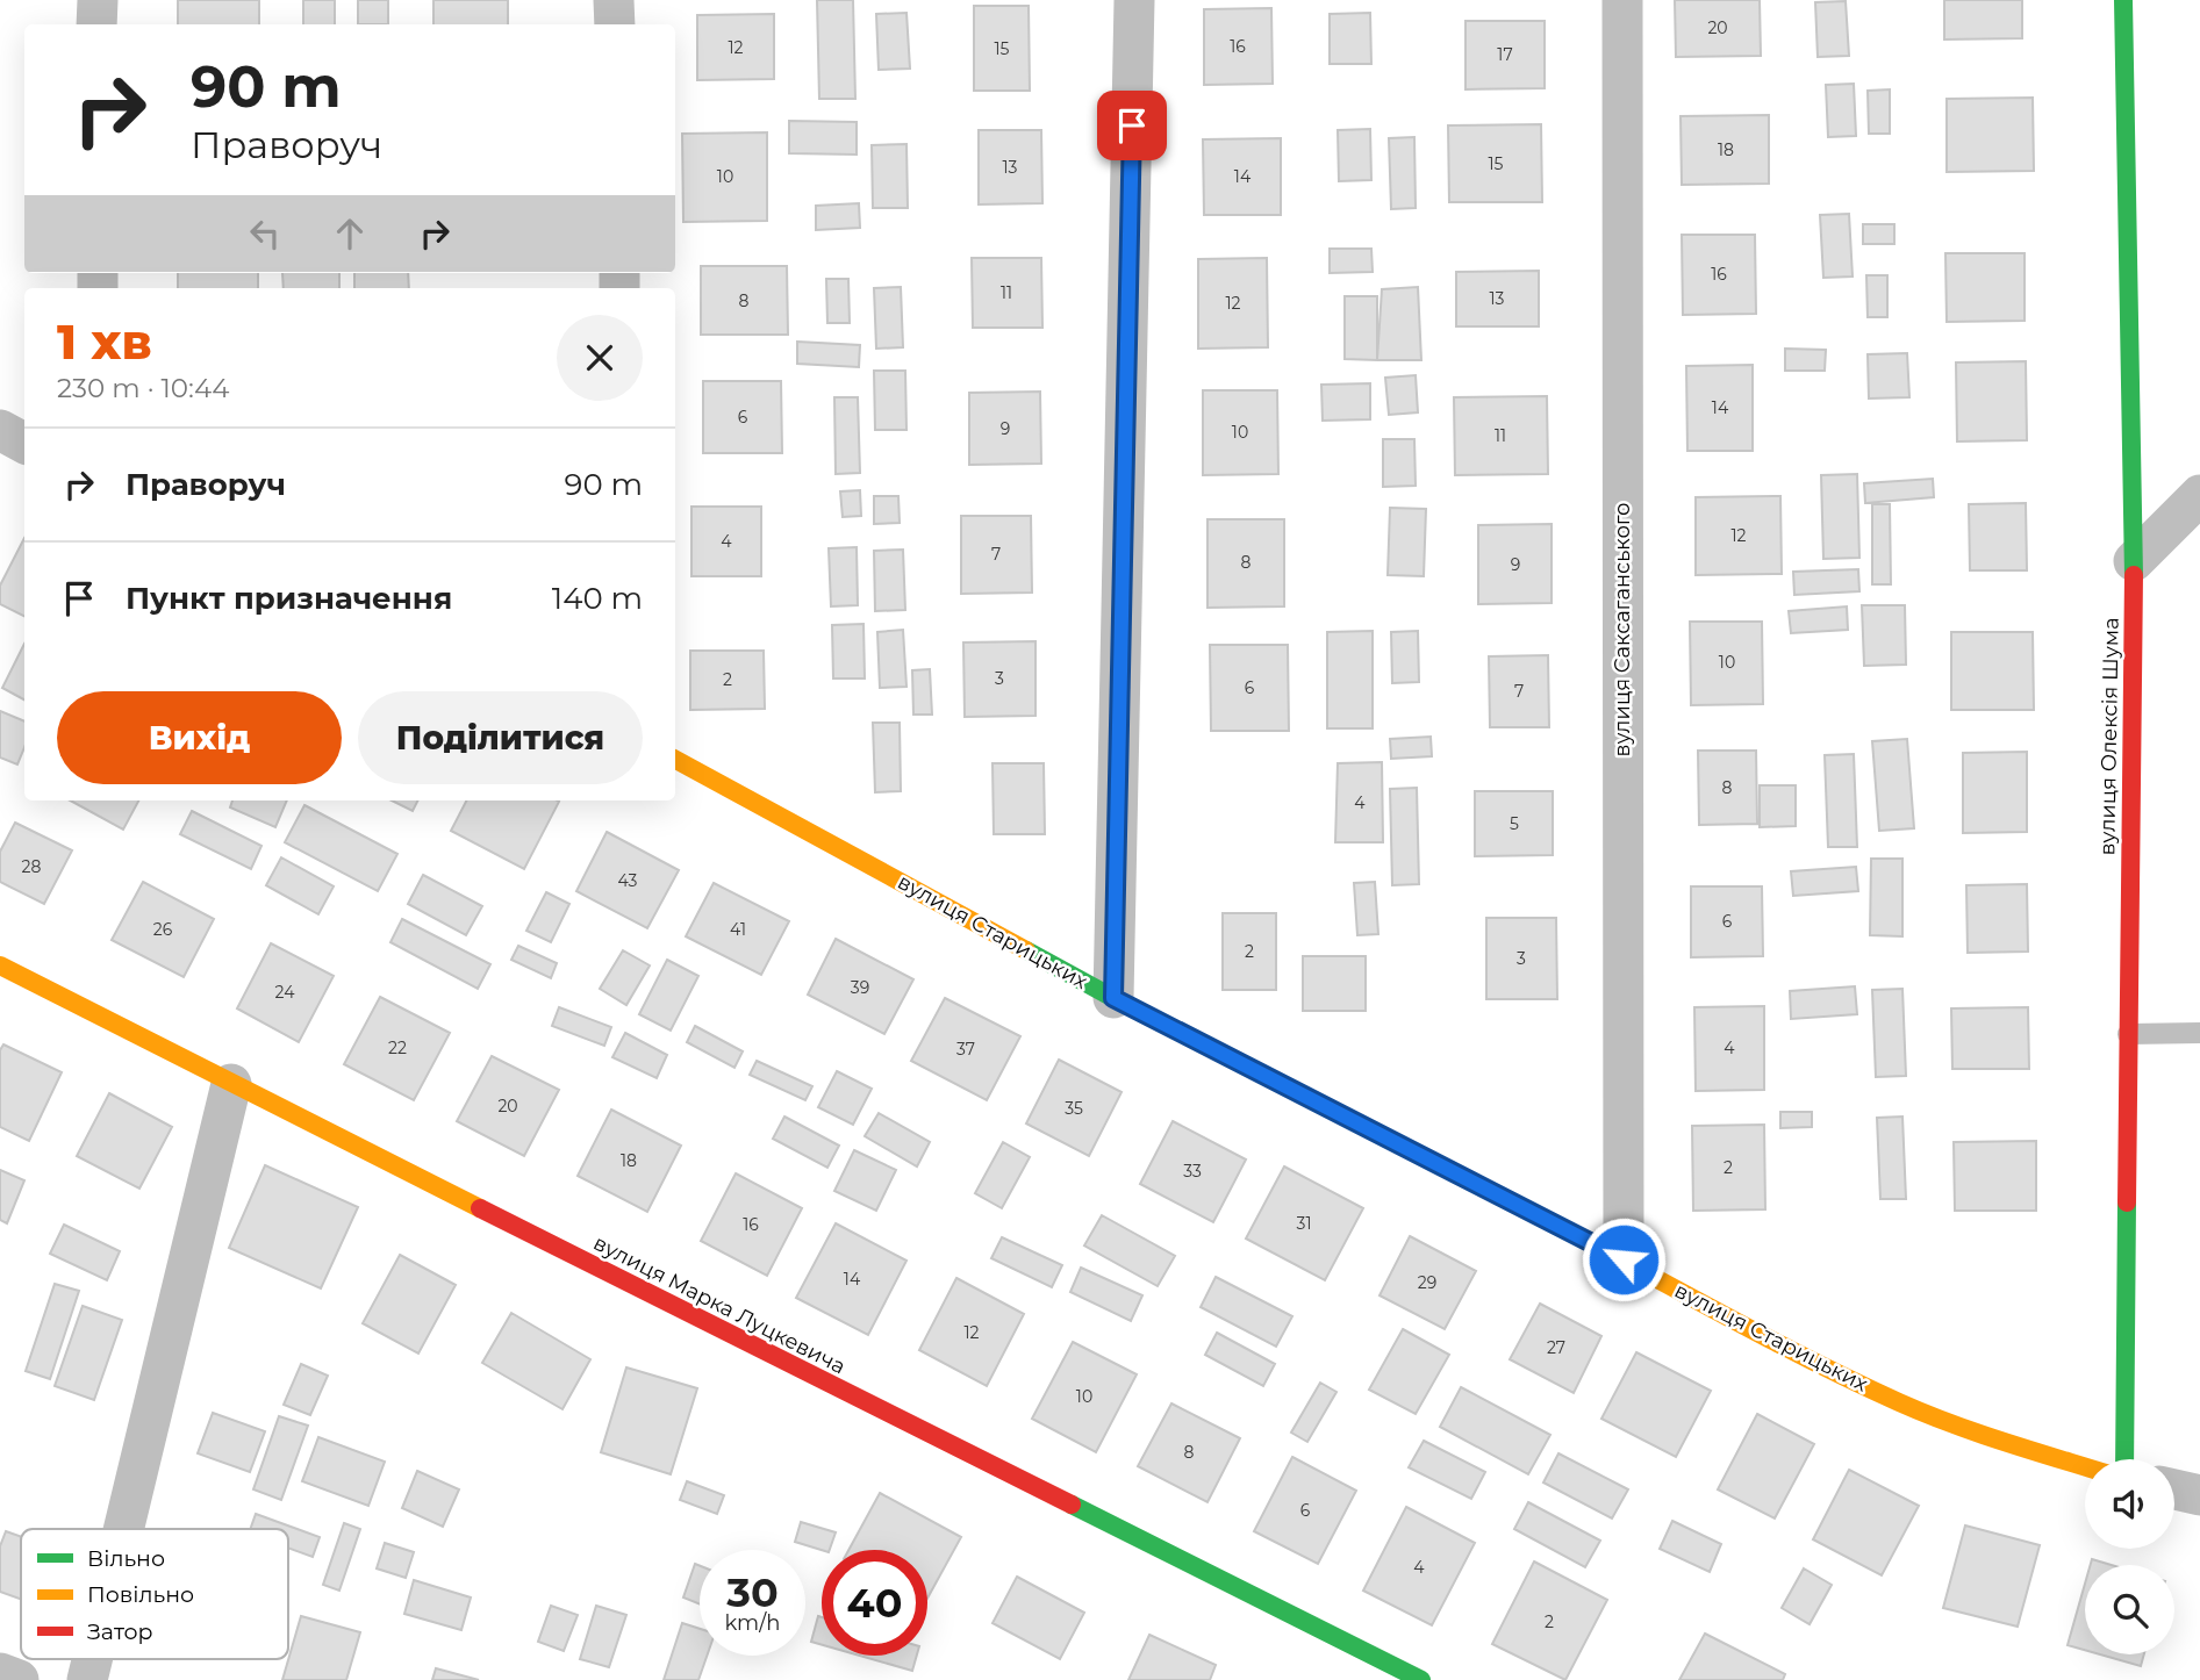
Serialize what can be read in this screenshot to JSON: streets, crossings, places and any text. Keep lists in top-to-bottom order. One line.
{"streets":{"street":["вулиця Саксаганського","вулиця Олексія Шума","вулиця Старицьких","вулиця Марка Луцкевича"]},"crossings":[["вулиця Саксаганського","вулиця Старицьких"]],"house_numbers":["20","16","12","15","17","18","15","13","10","14","16","11","13","8","12","14","6","9","10","11","12","4","7","8","9","10","3","2","6","7","8","4","5","28","43","6","26","41","2","3","39","24","22","4","37","20","35","18","2","33","31","16","14","29","12","27","10","8","6","4","2"],"legend":["Вільно","Повільно","Затор"],"page":{"turn":["90 m","Праворуч"],"heading":["1 хв","230 m · 10:44"],"list":[{"name":"Праворуч","value":"90 m"},{"name":"Пункт призначення","value":"140 m"}],"buttons":["Вихід","Поділитися"],"speed":"30 km/h","limit":"40"}}
